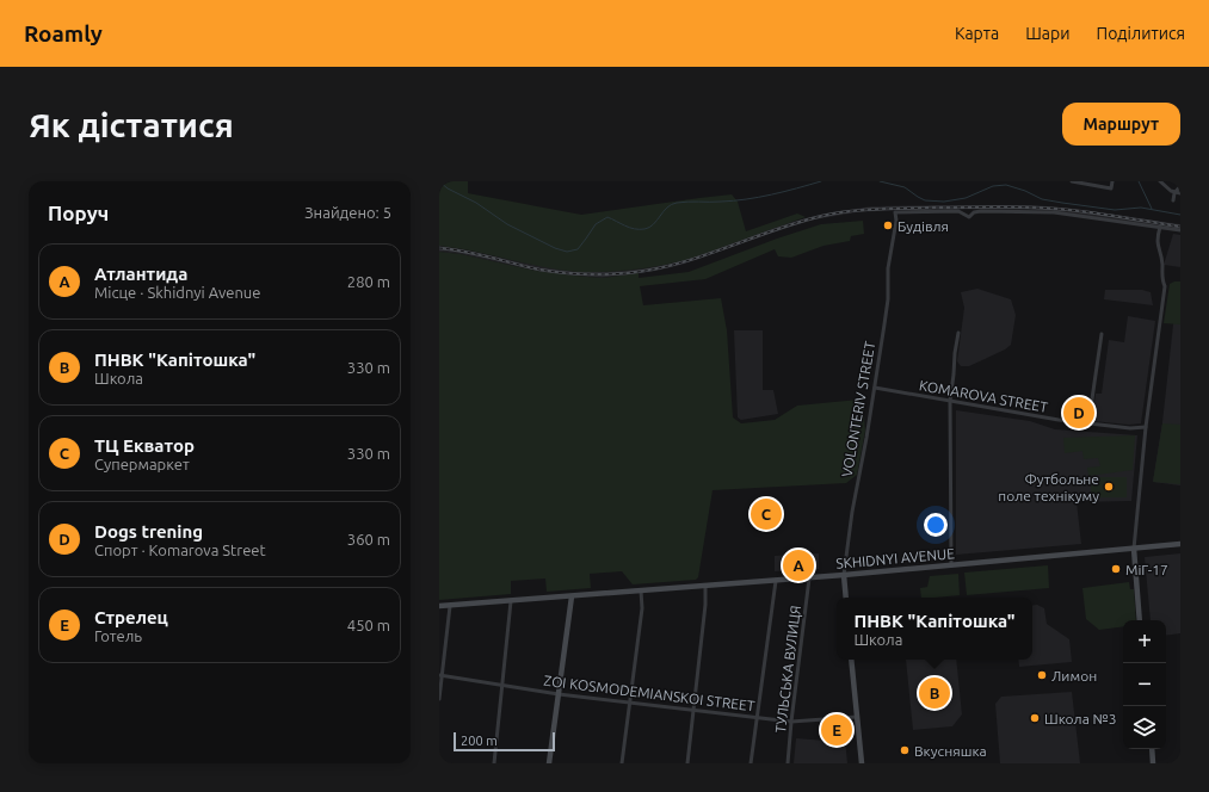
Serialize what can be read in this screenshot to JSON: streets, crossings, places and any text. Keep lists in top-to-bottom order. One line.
{"streets":{"main road":["VOLONTERIV STREET","SKHIDNYI AVENUE"],"street":["KOMAROVA STREET","ТУЛЬСЬКА ВУЛИЦЯ","ZOI KOSMODEMIANSKOI STREET"]},"crossings":[["KOMAROVA STREET","VOLONTERIV STREET"],["VOLONTERIV STREET","SKHIDNYI AVENUE"],["SKHIDNYI AVENUE","ТУЛЬСЬКА ВУЛИЦЯ"],["ТУЛЬСЬКА ВУЛИЦЯ","ZOI KOSMODEMIANSKOI STREET"]],"places":["Будівля","Футбольне поле технікуму","МіГ-17","Лимон","Школа №3","Вкусняшка"],"scale_bar":"200 m","page":{"header":"Roamly","nav":["Карта","Шари","Поділитися"],"buttons":"Маршрут","title":"Як дістатися","heading":["Поруч","Знайдено: 5"],"list":[{"mark":"A","name":"Атлантида","note":"Місце · Skhidnyi Avenue","value":"280 m"},{"mark":"B","name":"ПНВК \"Капітошка\"","note":"Школа","value":"330 m"},{"mark":"C","name":"ТЦ Екватор","note":"Супермаркет","value":"330 m"},{"mark":"D","name":"Dogs trening","note":"Спорт · Komarova Street","value":"360 m"},{"mark":"E","name":"Стрелец","note":"Готель","value":"450 m"}],"pins":["D","C","A","B","E"],"popup":["ПНВК \"Капітошка\"","Школа"],"map_buttons":["+","−"],"scale":"200 m"}}
